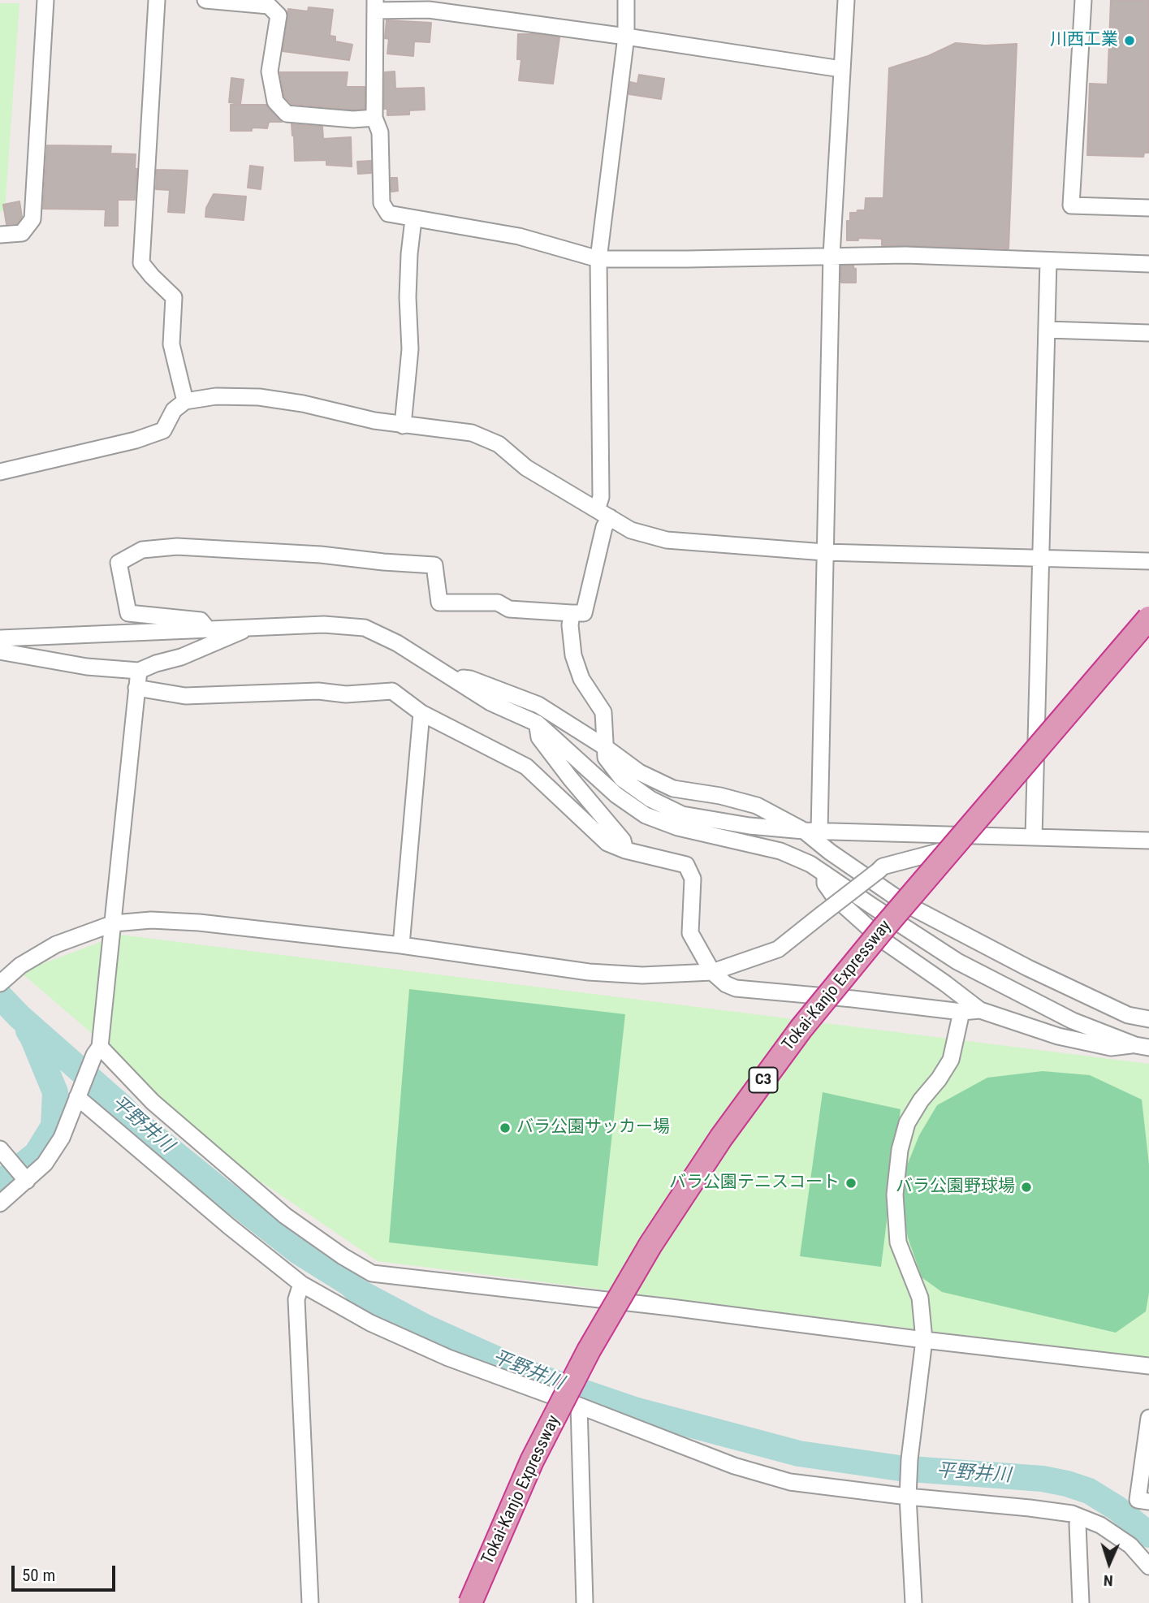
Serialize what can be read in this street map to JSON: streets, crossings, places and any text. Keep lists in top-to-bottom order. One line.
{"streets":{"highway":["Tokai-Kanjo Expressway","C3"]},"water":["平野井川"],"places":["川西工業","バラ公園サッカー場","バラ公園テニスコート","バラ公園野球場"],"scale_bar":"50 m","north":"bottom"}
